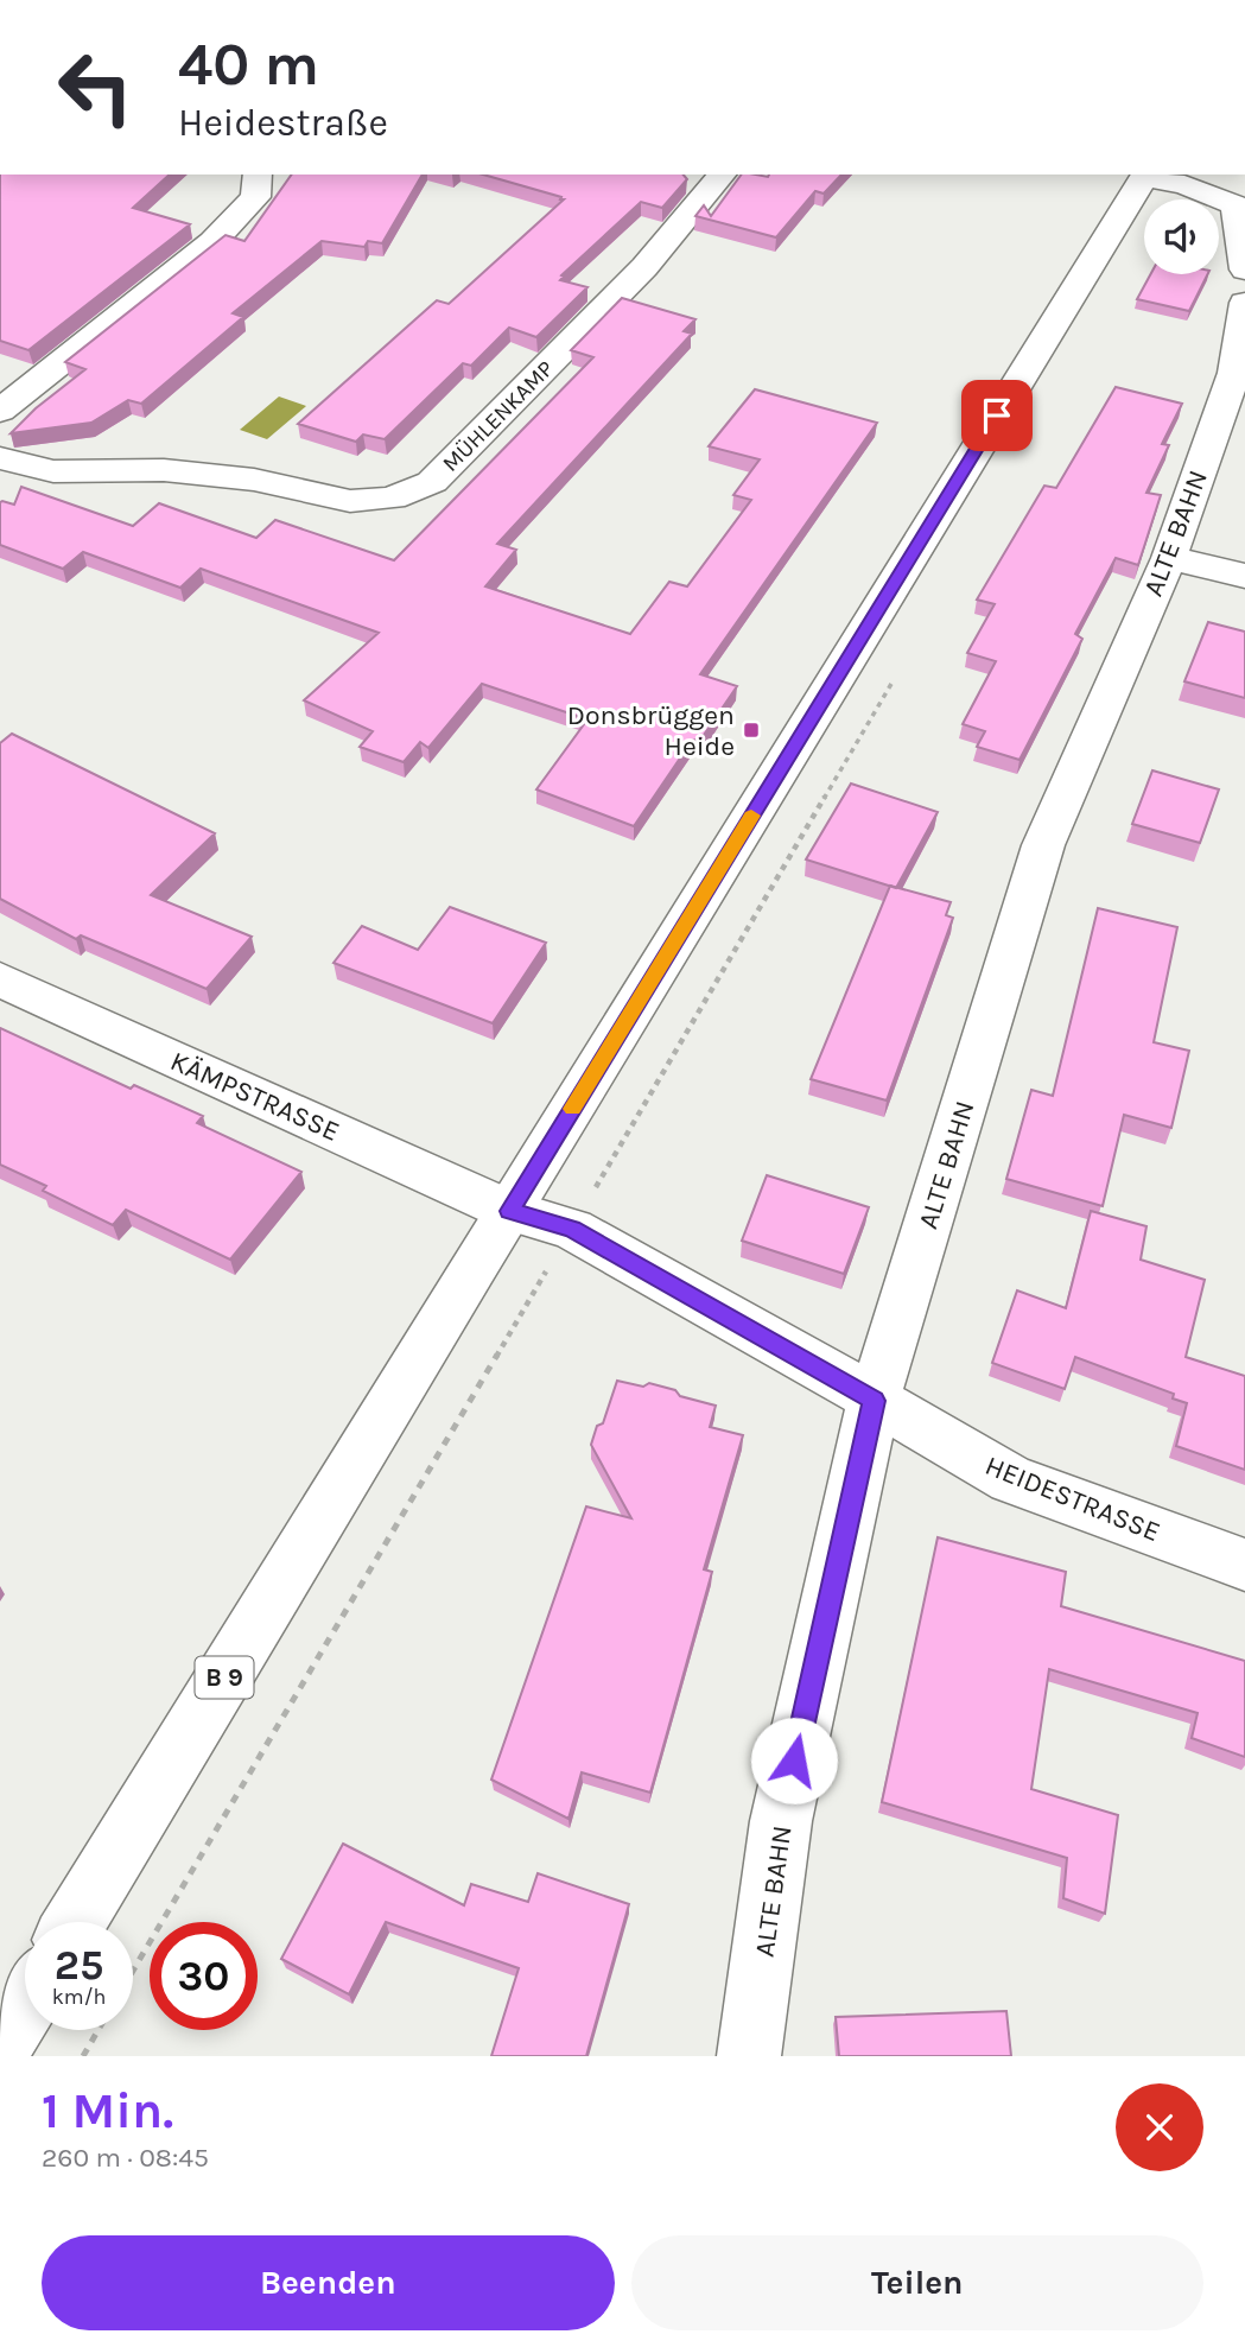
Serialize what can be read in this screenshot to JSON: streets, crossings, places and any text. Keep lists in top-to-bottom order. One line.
{"streets":{"street":["MÜHLENKAMP","ALTE BAHN","KÄMPSTRASSE","HEIDESTRASSE","B 9"]},"crossings":[["ALTE BAHN","HEIDESTRASSE"],["KÄMPSTRASSE","HEIDESTRASSE"],["KÄMPSTRASSE","B 9"],["HEIDESTRASSE","B 9"]],"places":{"transit":["Donsbrüggen Heide"]},"page":{"turn":["40 m","Heidestraße"],"speed":"25 km/h","limit":"30","heading":["1 Min.","260 m · 08:45"],"buttons":["Beenden","Teilen"]}}
